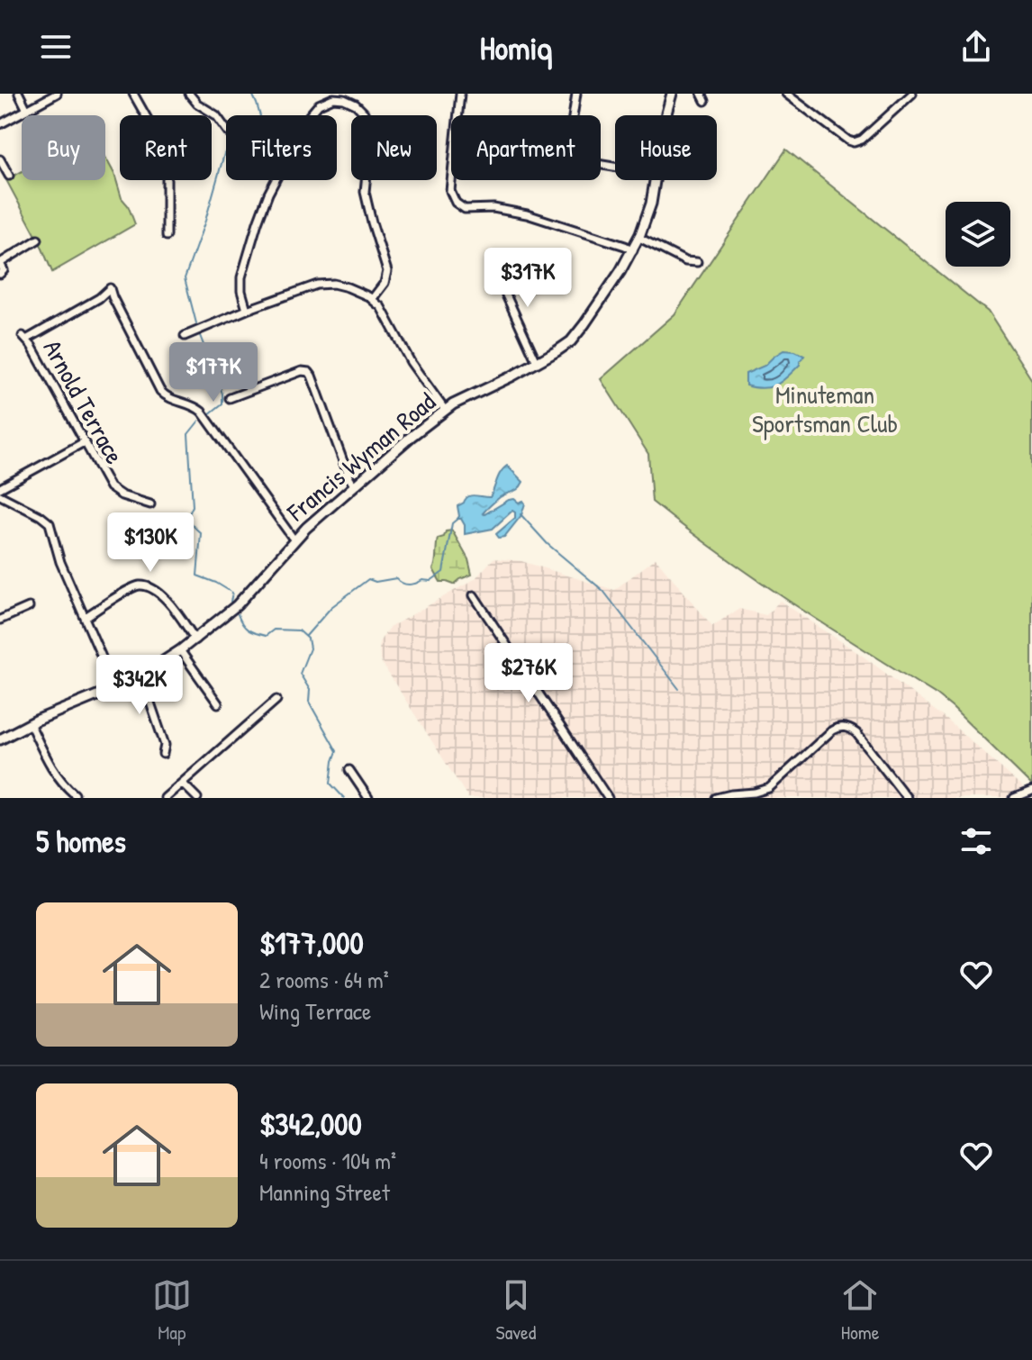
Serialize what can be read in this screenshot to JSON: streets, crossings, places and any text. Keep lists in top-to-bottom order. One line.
{"streets":{"main road":["Francis Wyman Road"],"street":["Arnold Terrace"]},"crossings":[["Arnold Terrace","Francis Wyman Road"]],"parks":["Minuteman Sportsman Club"],"page":{"header":"Homiq","chip":["Buy","Rent","Filters","New","Apartment","House"],"price":["$317K","$177K","$130K","$276K","$342K"],"heading":"5 homes","list":[{"name":"$177,000","note":"2 rooms · 64 m² · Wing Terrace"},{"name":"$342,000","note":"4 rooms · 104 m² · Manning Street"}],"tabs":["Map","Saved","Home"]}}
